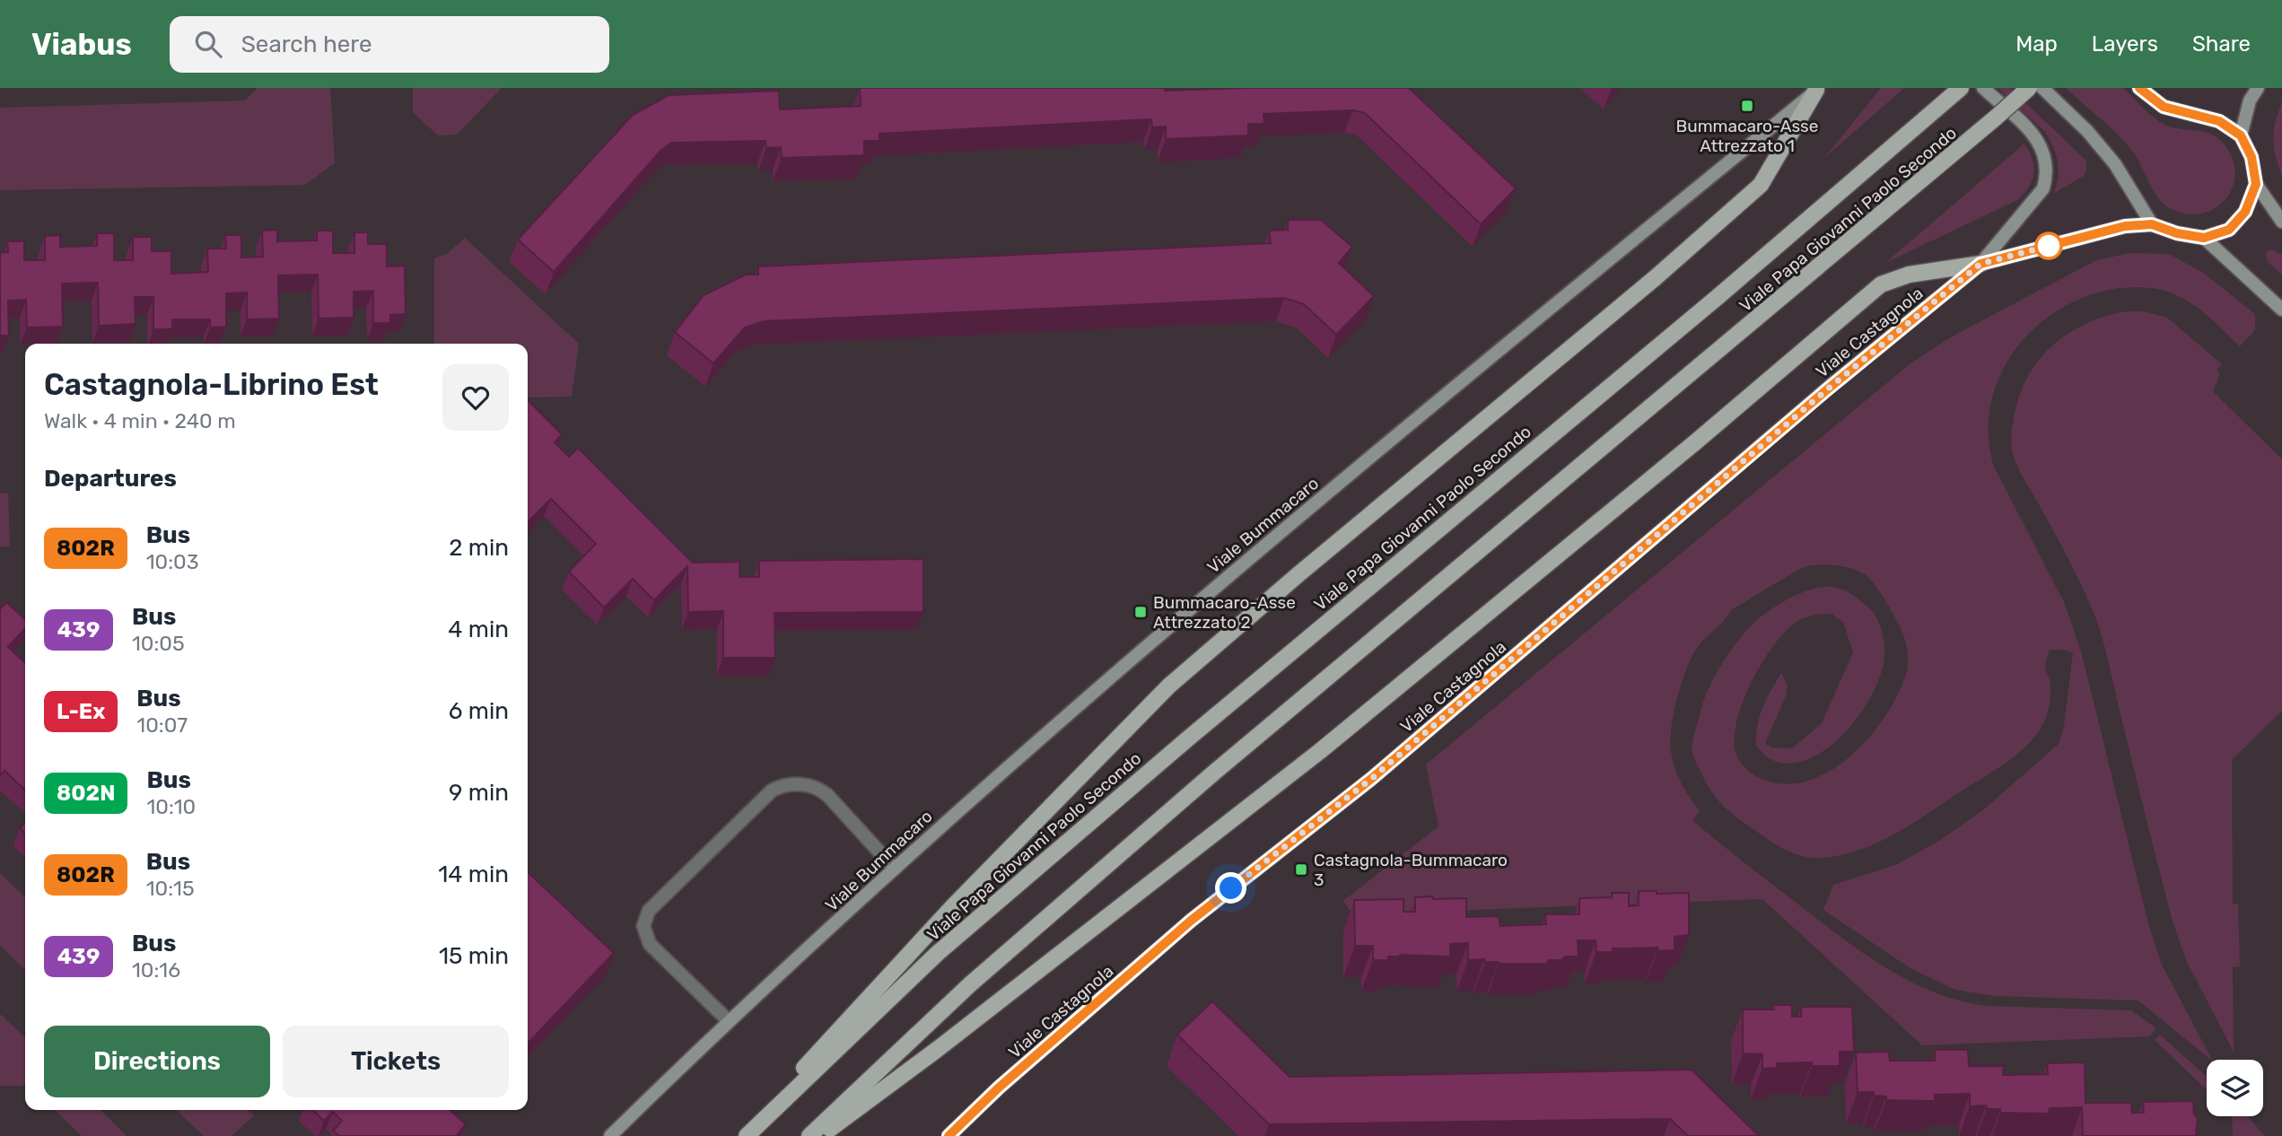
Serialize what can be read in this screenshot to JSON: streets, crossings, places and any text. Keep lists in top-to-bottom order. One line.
{"streets":{"main road":["Viale Papa Giovanni Paolo Secondo","Viale Castagnola","Viale Bummacaro"]},"places":{"transit":["Bummacaro-Asse Attrezzato 1","Bummacaro-Asse Attrezzato 2","Castagnola-Bummacaro 3"]},"lines":["bus line 802R"],"page":{"header":"Viabus","search":"Search here","nav":["Map","Layers","Share"],"heading":[["Castagnola-Librino Est","Walk · 4 min · 240 m"],"Departures"],"list":[{"mark":"802R","name":"Bus","note":"10:03","value":"2 min"},{"mark":"439","name":"Bus","note":"10:05","value":"4 min"},{"mark":"L-Ex","name":"Bus","note":"10:07","value":"6 min"},{"mark":"802N","name":"Bus","note":"10:10","value":"9 min"},{"mark":"802R","name":"Bus","note":"10:15","value":"14 min"},{"mark":"439","name":"Bus","note":"10:16","value":"15 min"}],"buttons":["Directions","Tickets"]}}
